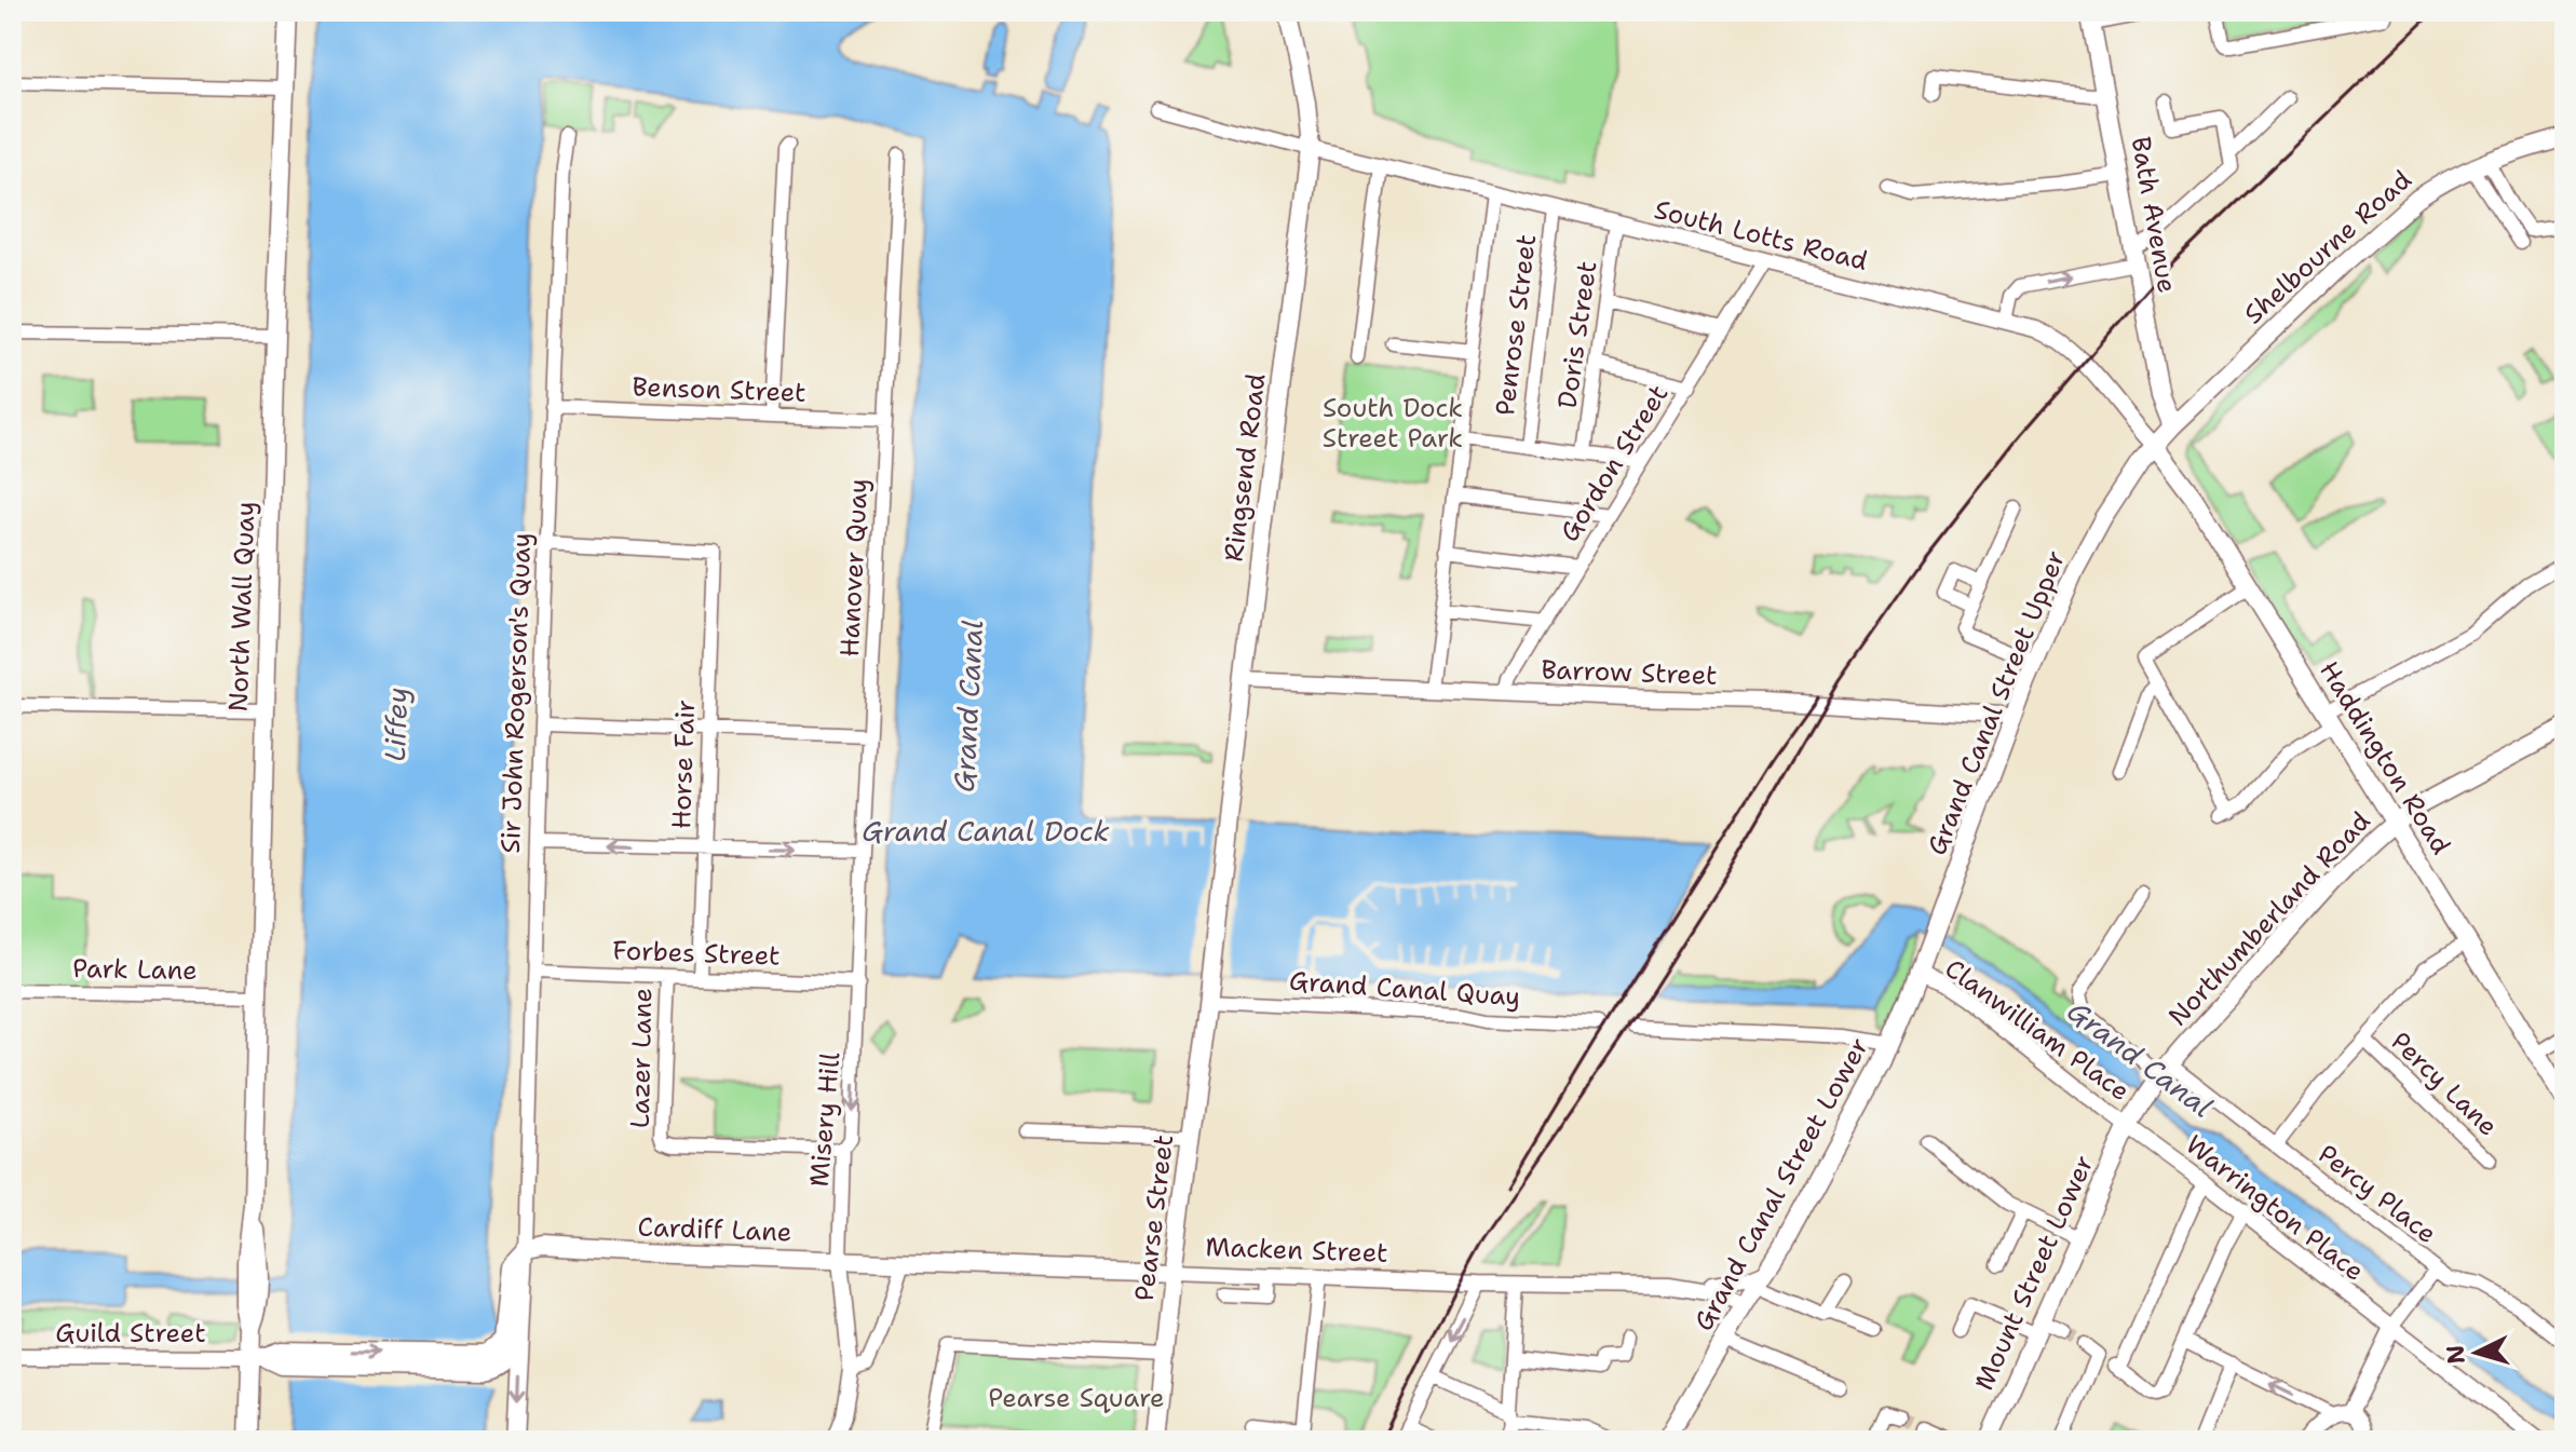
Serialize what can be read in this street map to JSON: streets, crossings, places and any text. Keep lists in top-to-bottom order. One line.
{"streets":{"main road":["Bath Avenue","Shelbourne Road","Ringsend Road","North Wall Quay","Sir John Rogerson's Quay","Grand Canal Street Upper","Haddington Road","Northumberland Road","Grand Canal Street Lower","Pearse Street","Cardiff Lane","Macken Street","Mount Street Lower"],"street":["South Lotts Road","Penrose Street","Doris Street","Benson Street","Gordon Street","Hanover Quay","Barrow Street","Horse Fair","Forbes Street","Park Lane","Grand Canal Quay","Clanwilliam Place","Lazer Lane","Percy Lane","Misery Hill","Percy Place","Warrington Place","Guild Street"]},"crossings":[["Bath Avenue","Shelbourne Road"],["South Lotts Road","Shelbourne Road"],["South Lotts Road","Penrose Street"],["South Lotts Road","Doris Street"],["South Lotts Road","Gordon Street"],["South Lotts Road","Ringsend Road"],["South Lotts Road","Grand Canal Street Upper"],["South Lotts Road","Haddington Road"],["Shelbourne Road","Grand Canal Street Upper"],["Shelbourne Road","Haddington Road"],["Benson Street","Hanover Quay"],["Benson Street","Sir John Rogerson's Quay"],["Gordon Street","Barrow Street"],["Ringsend Road","Barrow Street"],["Ringsend Road","Pearse Street"],["Hanover Quay","Forbes Street"],["Hanover Quay","Misery Hill"],["North Wall Quay","Park Lane"],["North Wall Quay","Guild Street"],["Barrow Street","Grand Canal Street Upper"],["Sir John Rogerson's Quay","Horse Fair"],["Sir John Rogerson's Quay","Forbes Street"],["Sir John Rogerson's Quay","Cardiff Lane"],["Grand Canal Street Upper","Haddington Road"],["Grand Canal Street Upper","Grand Canal Street Lower"],["Haddington Road","Northumberland Road"],["Haddington Road","Percy Lane"],["Horse Fair","Forbes Street"],["Northumberland Road","Percy Place"],["Northumberland Road","Mount Street Lower"],["Forbes Street","Lazer Lane"],["Forbes Street","Misery Hill"],["Grand Canal Quay","Pearse Street"],["Clanwilliam Place","Grand Canal Street Lower"],["Clanwilliam Place","Warrington Place"],["Clanwilliam Place","Mount Street Lower"],["Lazer Lane","Misery Hill"],["Percy Lane","Percy Place"],["Misery Hill","Cardiff Lane"],["Grand Canal Street Lower","Macken Street"],["Warrington Place","Mount Street Lower"],["Pearse Street","Macken Street"],["Cardiff Lane","Macken Street"]],"one_way":["Misery Hill"],"water":["Grand Canal","Liffey","Grand Canal Dock"],"parks":["South Dock Street Park","Pearse Square"],"north":"left"}
